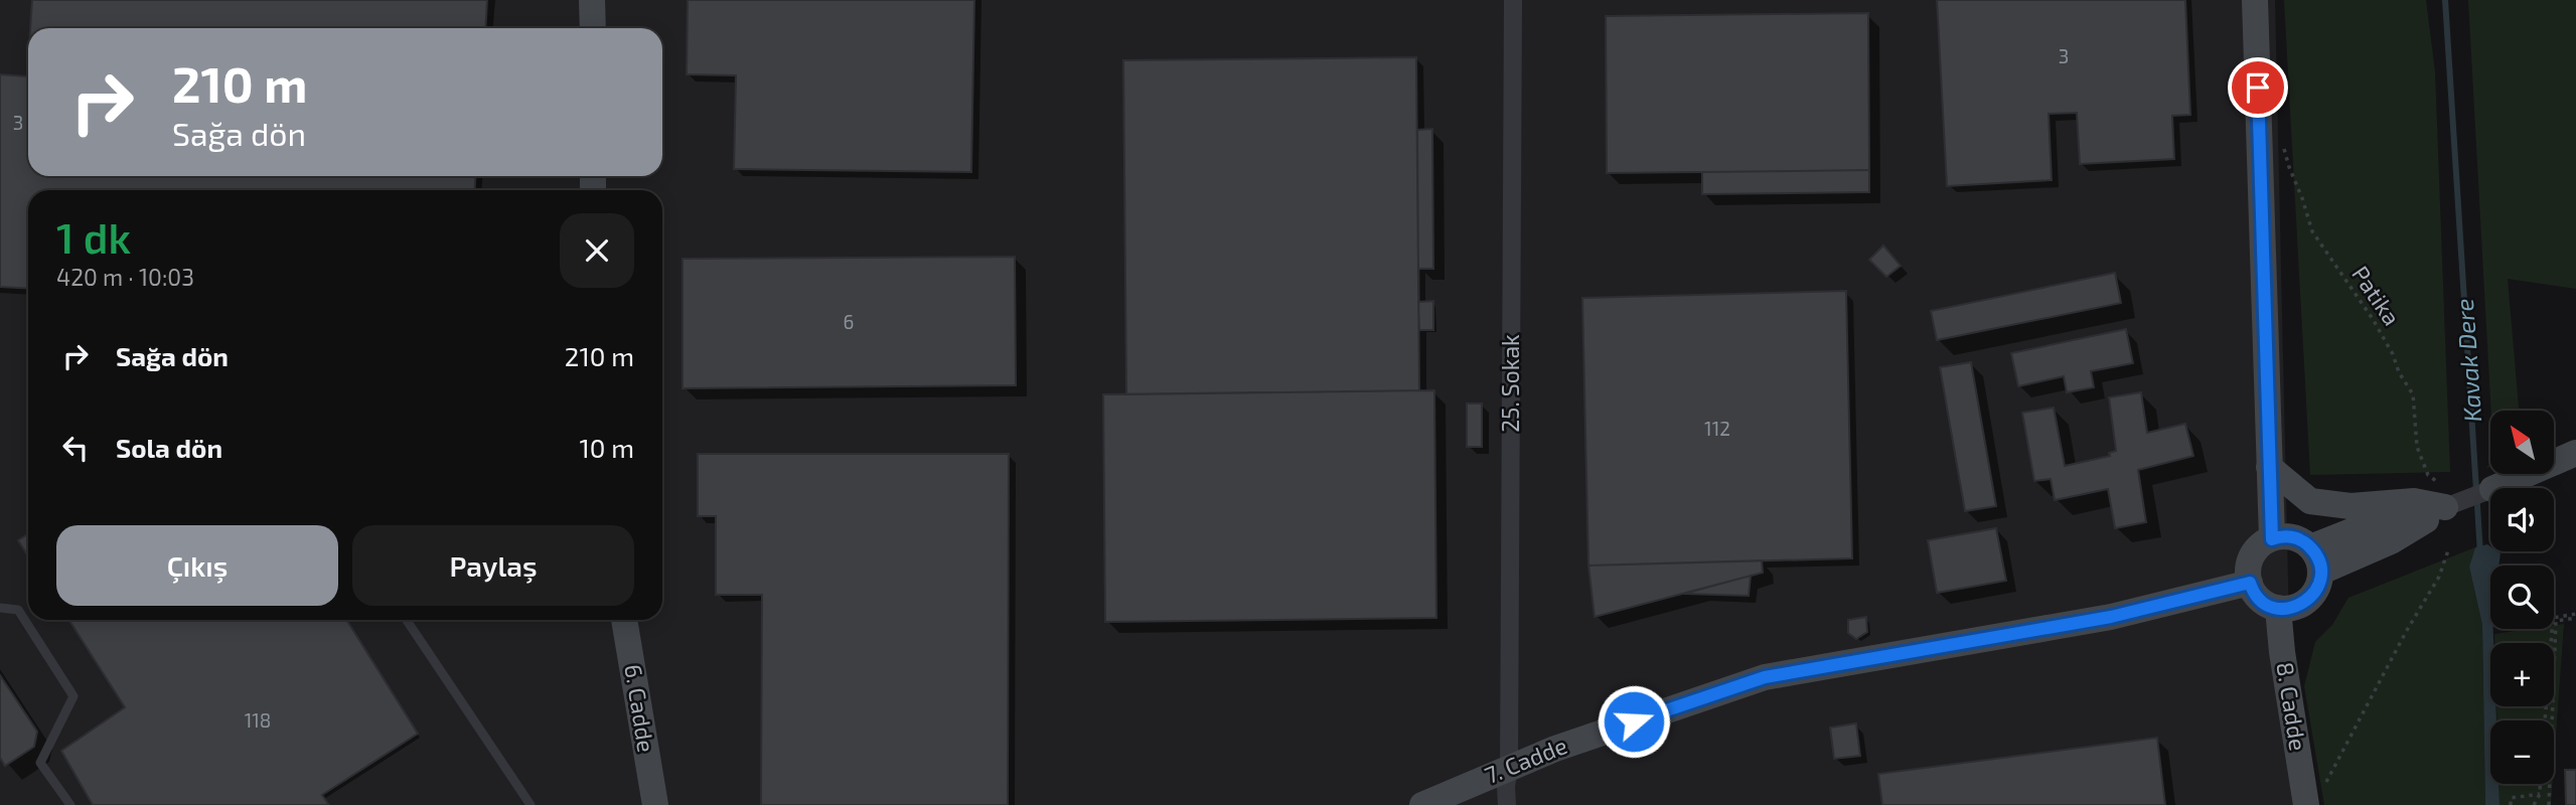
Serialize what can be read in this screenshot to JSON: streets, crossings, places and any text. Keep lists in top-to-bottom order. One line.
{"streets":{"street":["25. Sokak","8. Cadde","6. Cadde","7. Cadde"],"path":["Patika"]},"crossings":[["25. Sokak","7. Cadde"],["8. Cadde","7. Cadde"]],"water":["Kavak Dere"],"house_numbers":["3","3","6","112","118"],"north":"top left","page":{"turn":["210 m","Sağa dön"],"heading":["1 dk","420 m · 10:03"],"list":[{"name":"Sağa dön","value":"210 m"},{"name":"Sola dön","value":"10 m"}],"map_buttons":["+","−"],"buttons":["Çıkış","Paylaş"]}}
